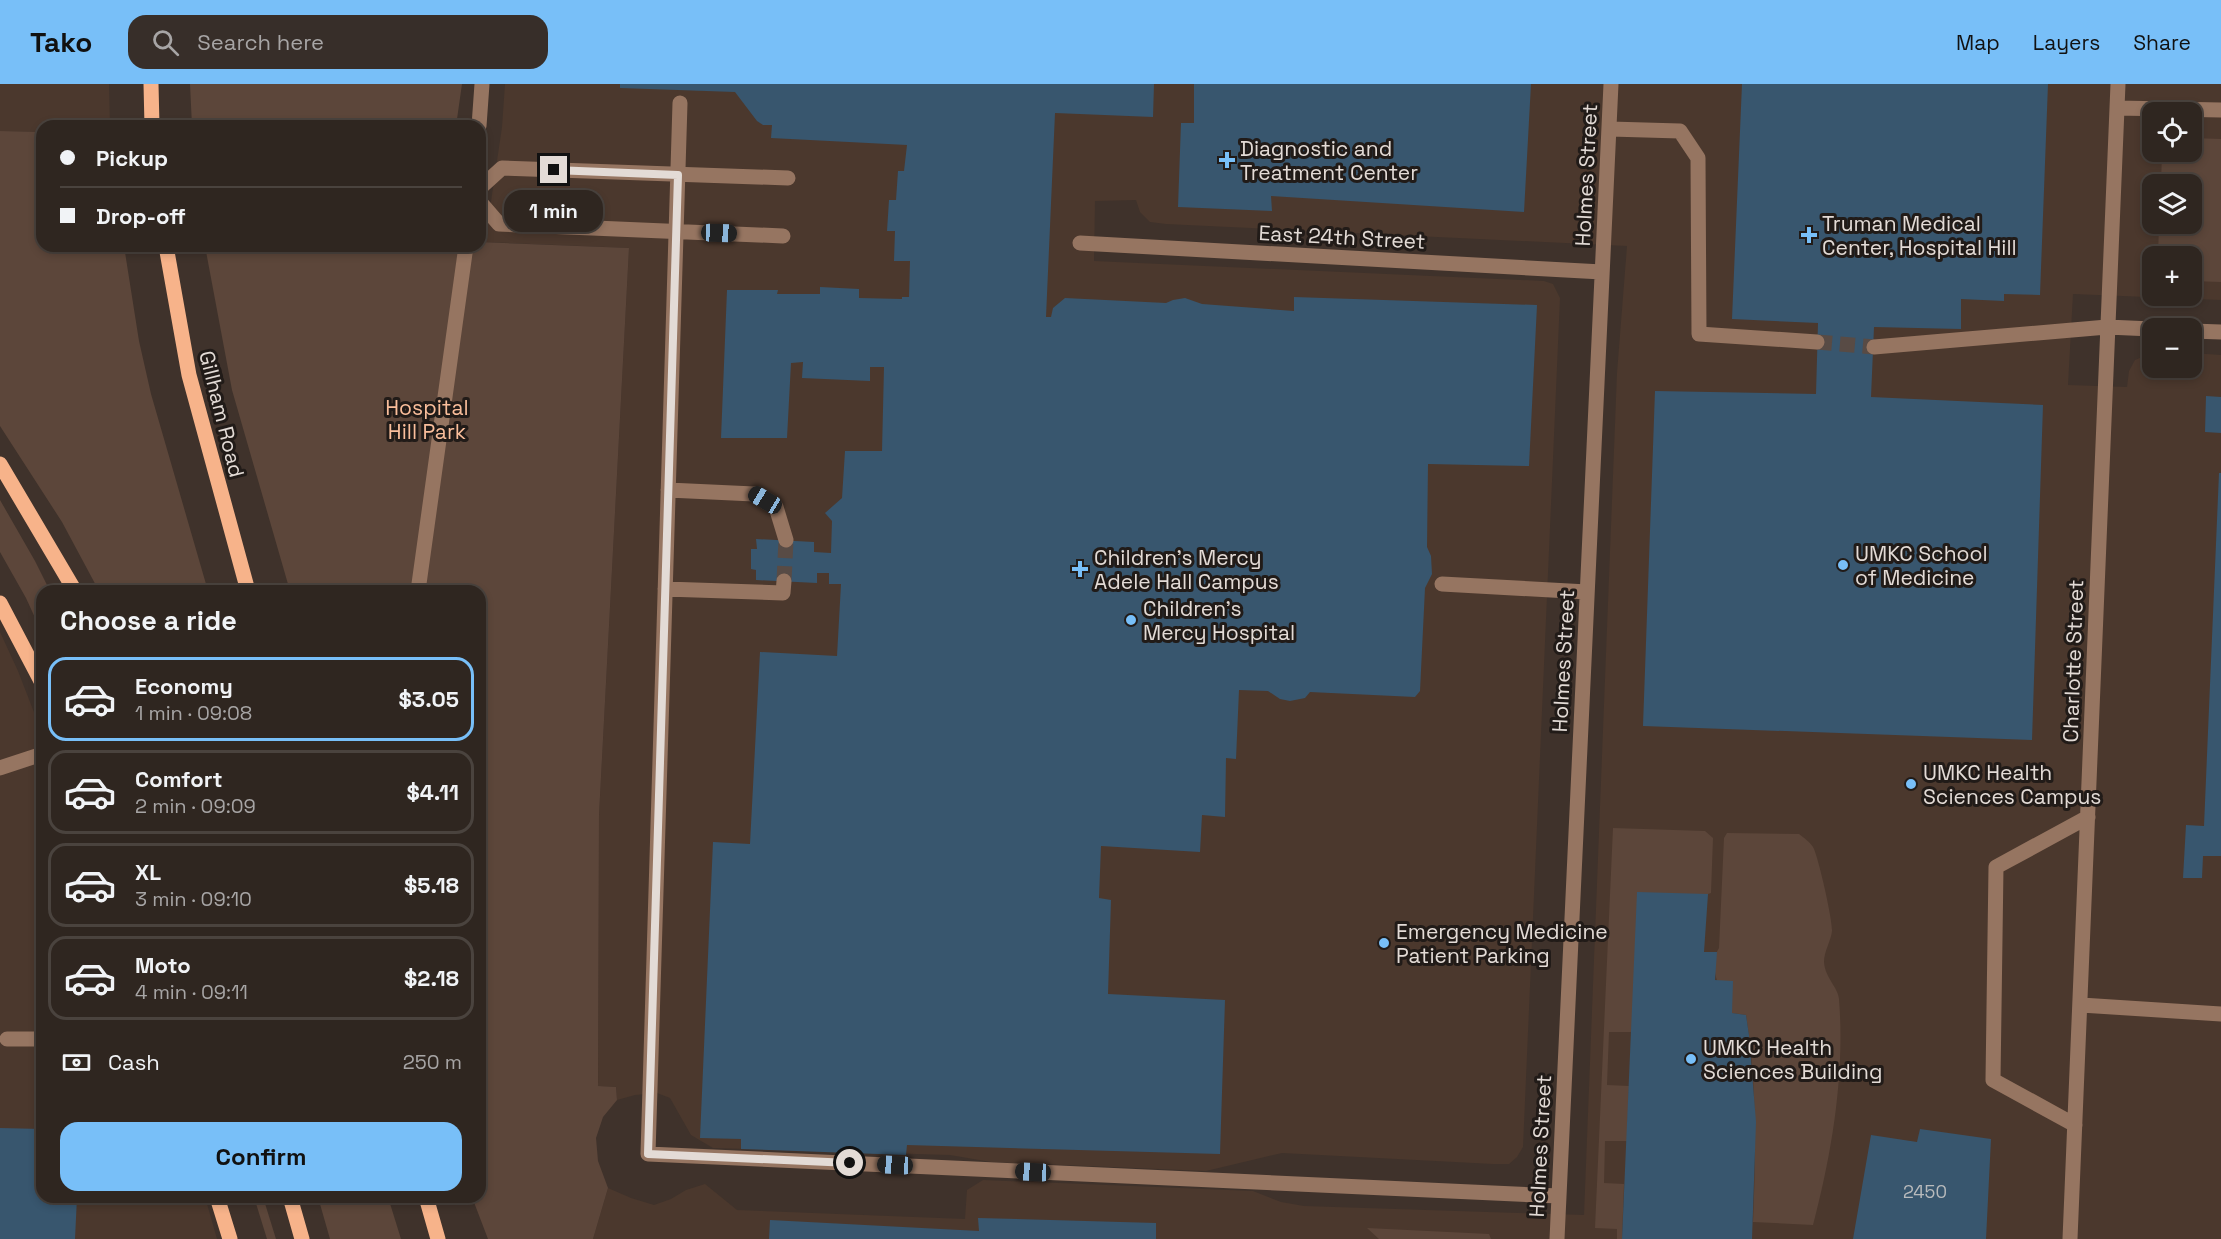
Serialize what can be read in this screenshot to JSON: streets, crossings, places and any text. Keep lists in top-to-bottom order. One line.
{"streets":{"main road":["Gillham Road"],"street":["Holmes Street","East 24th Street","Charlotte Street"]},"crossings":[["Holmes Street","East 24th Street"]],"parks":["Hospital Hill Park"],"places":{"health":["Diagnostic and Treatment Center","Truman Medical Center, Hospital Hill","Children's Mercy Adele Hall Campus"],"other":["UMKC School of Medicine","Children's Mercy Hospital","UMKC Health Sciences Campus","Emergency Medicine Patient Parking","UMKC Health Sciences Building"]},"house_numbers":["2450"],"page":{"header":"Tako","search":"Search here","nav":["Map","Layers","Share"],"map_buttons":["+","−"],"banner":["Pickup","Drop-off"],"bubble":"1 min","heading":"Choose a ride","list":[{"name":"Economy","note":"1 min · 09:08","value":"$3.05"},{"name":"Comfort","note":"2 min · 09:09","value":"$4.11"},{"name":"XL","note":"3 min · 09:10","value":"$5.18"},{"name":"Moto","note":"4 min · 09:11","value":"$2.18"}],"pay":["Cash","250 m"],"buttons":"Confirm"}}
